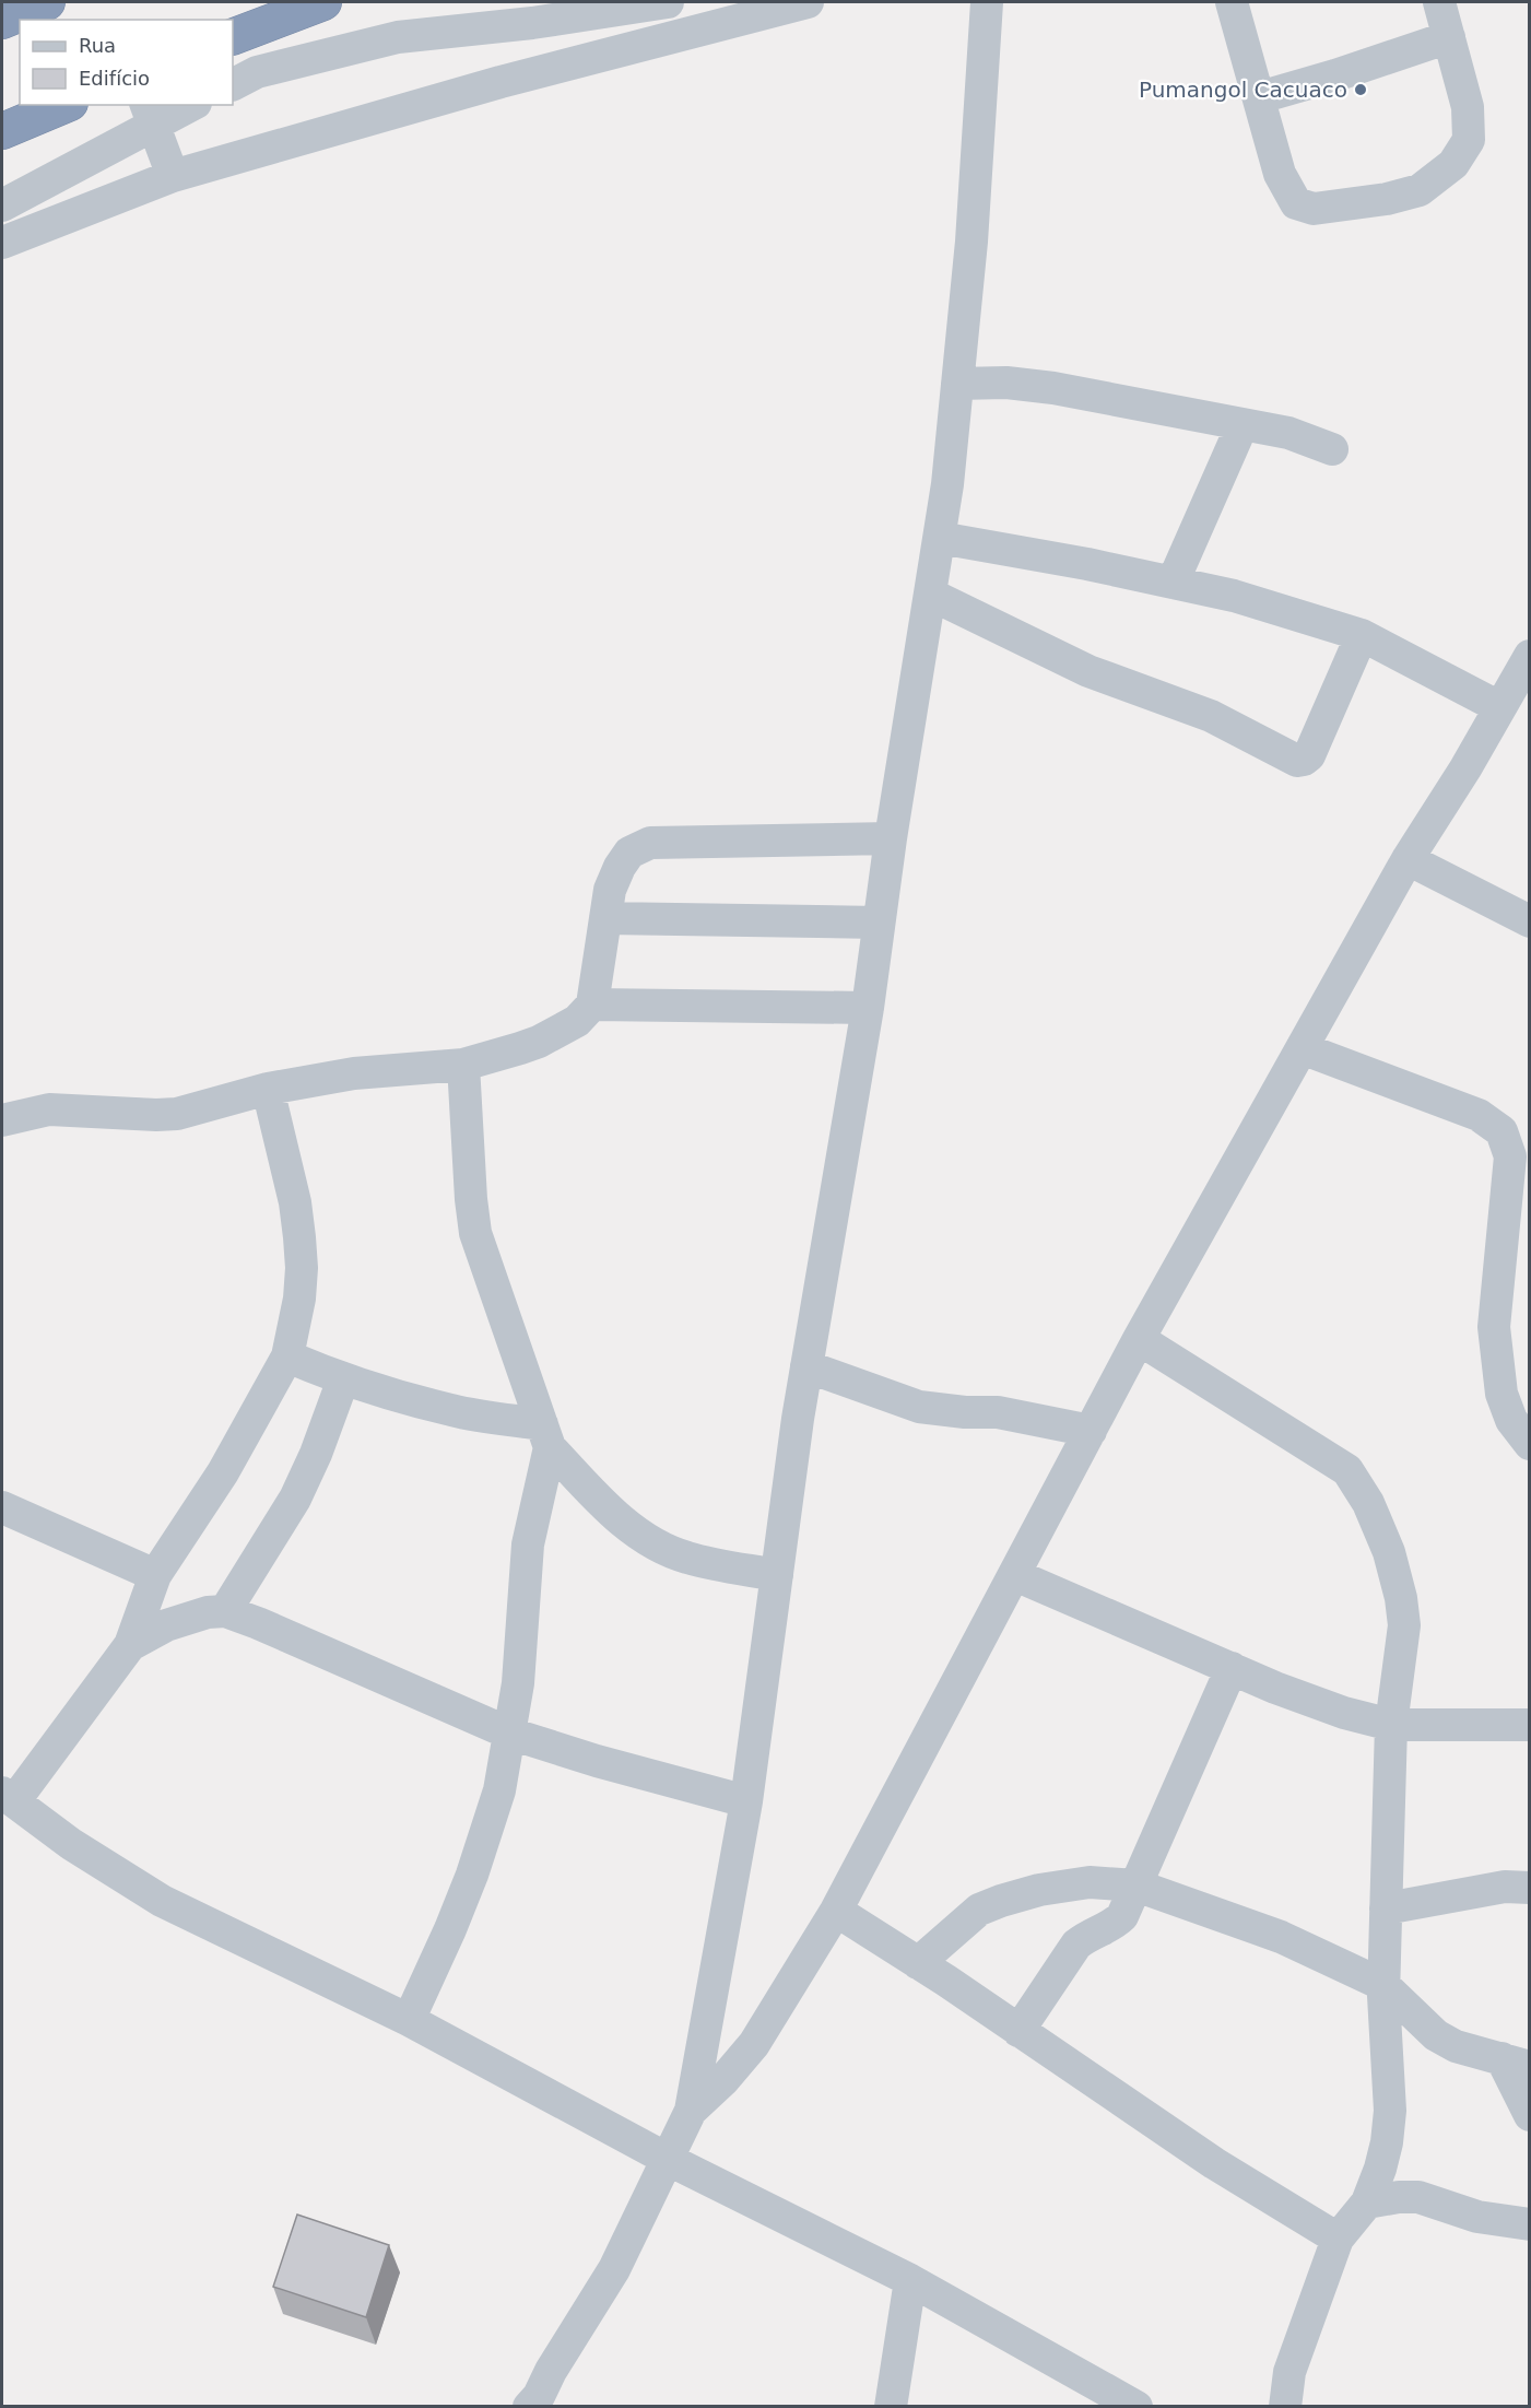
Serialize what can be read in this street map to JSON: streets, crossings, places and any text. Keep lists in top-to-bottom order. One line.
{"places":["Pumangol Cacuaco"],"legend":["Rua","Edifício"]}
